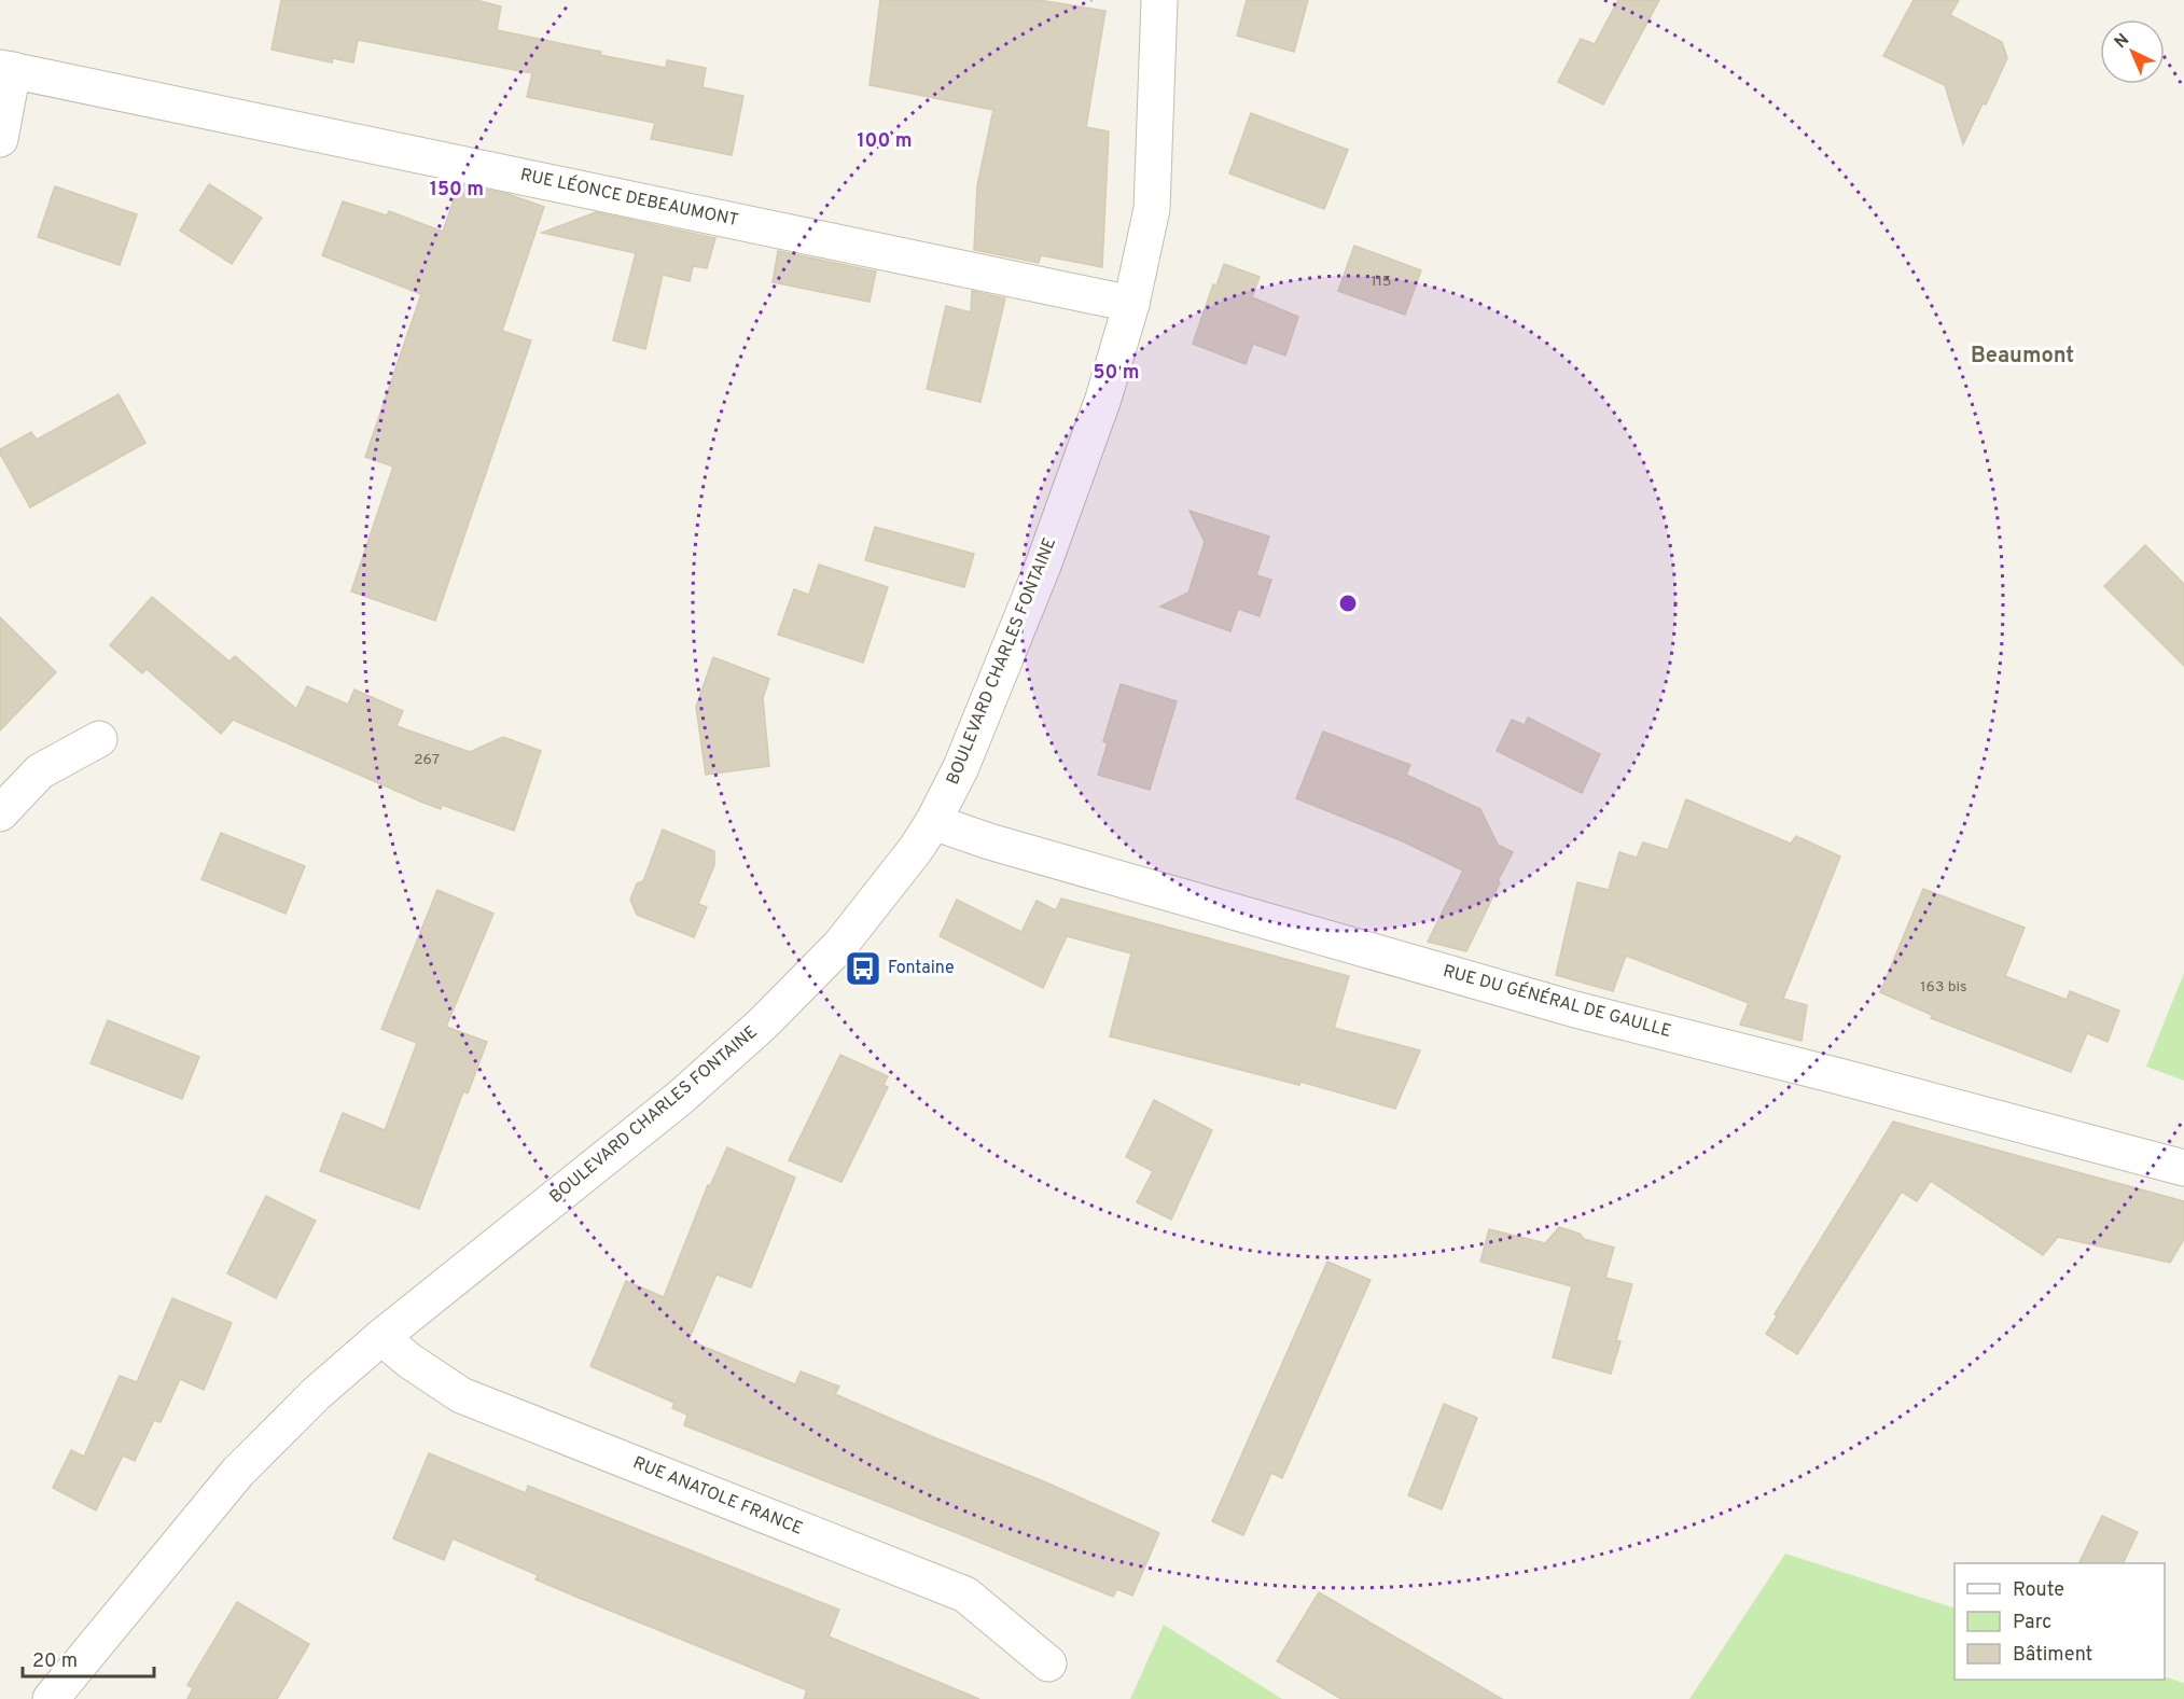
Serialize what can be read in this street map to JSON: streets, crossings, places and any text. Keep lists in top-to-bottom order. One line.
{"streets":{"street":["RUE LÉONCE DEBEAUMONT","BOULEVARD CHARLES FONTAINE","RUE DU GÉNÉRAL DE GAULLE","RUE ANATOLE FRANCE"]},"crossings":[["RUE LÉONCE DEBEAUMONT","BOULEVARD CHARLES FONTAINE"],["BOULEVARD CHARLES FONTAINE","RUE DU GÉNÉRAL DE GAULLE"],["BOULEVARD CHARLES FONTAINE","RUE ANATOLE FRANCE"]],"districts":["Beaumont"],"places":{"bus stop":["Fontaine"]},"house_numbers":["115","267","163 bis"],"legend":["Route","Parc","Bâtiment"],"scale_bar":"20 m","north":"top left","rings":["100 m","150 m","50 m"]}
